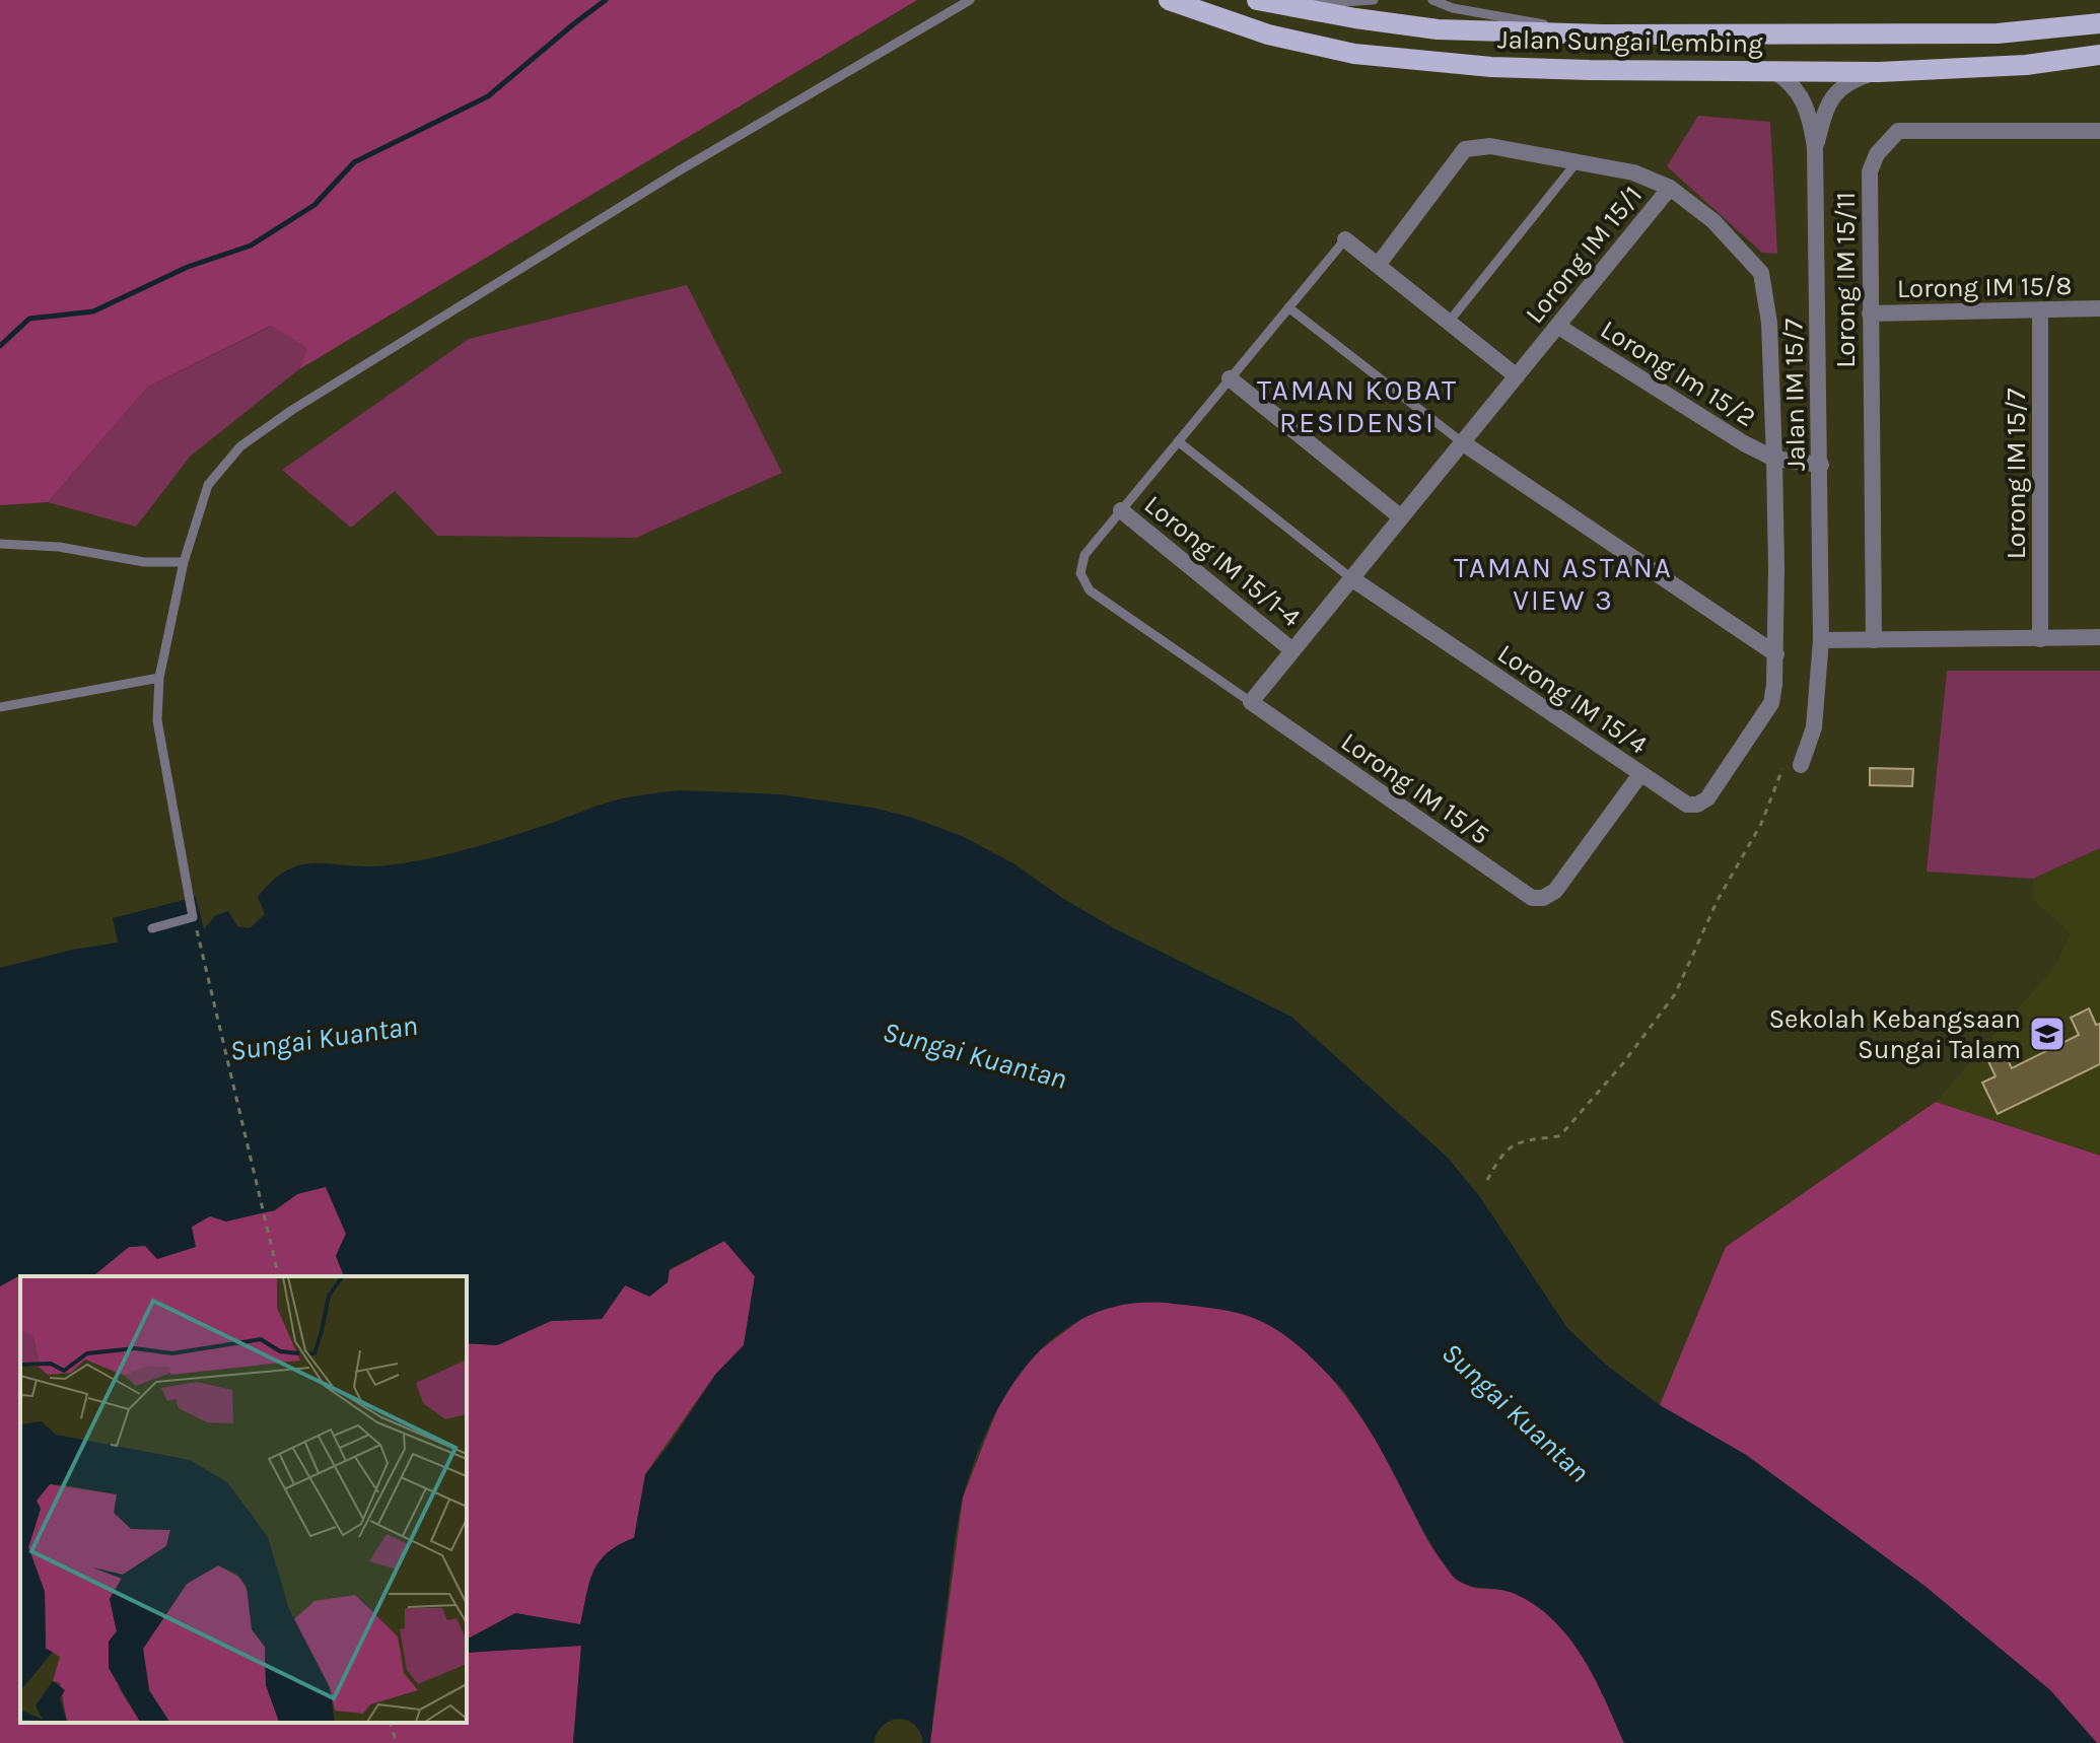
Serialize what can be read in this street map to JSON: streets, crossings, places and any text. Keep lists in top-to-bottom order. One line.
{"streets":{"main road":["Jalan Sungai Lembing"],"street":["Lorong IM 15/1","Lorong IM 15/11","Lorong IM 15/8","Lorong Im 15/2","Jalan IM 15/7","Lorong IM 15/7","Lorong IM 15/1-4","Lorong IM 15/4","Lorong IM 15/5"]},"crossings":[["Lorong IM 15/1","Lorong Im 15/2"],["Lorong IM 15/1","Lorong IM 15/1-4"],["Lorong IM 15/1","Lorong IM 15/4"],["Lorong IM 15/1","Lorong IM 15/5"],["Lorong IM 15/11","Lorong IM 15/8"],["Lorong IM 15/8","Lorong IM 15/7"],["Lorong IM 15/4","Lorong IM 15/5"]],"districts":["TAMAN KOBAT RESIDENSI","TAMAN ASTANA VIEW 3"],"water":["Sungai Kuantan"],"places":{"school or university":["Sekolah Kebangsaan Sungai Talam"]}}
